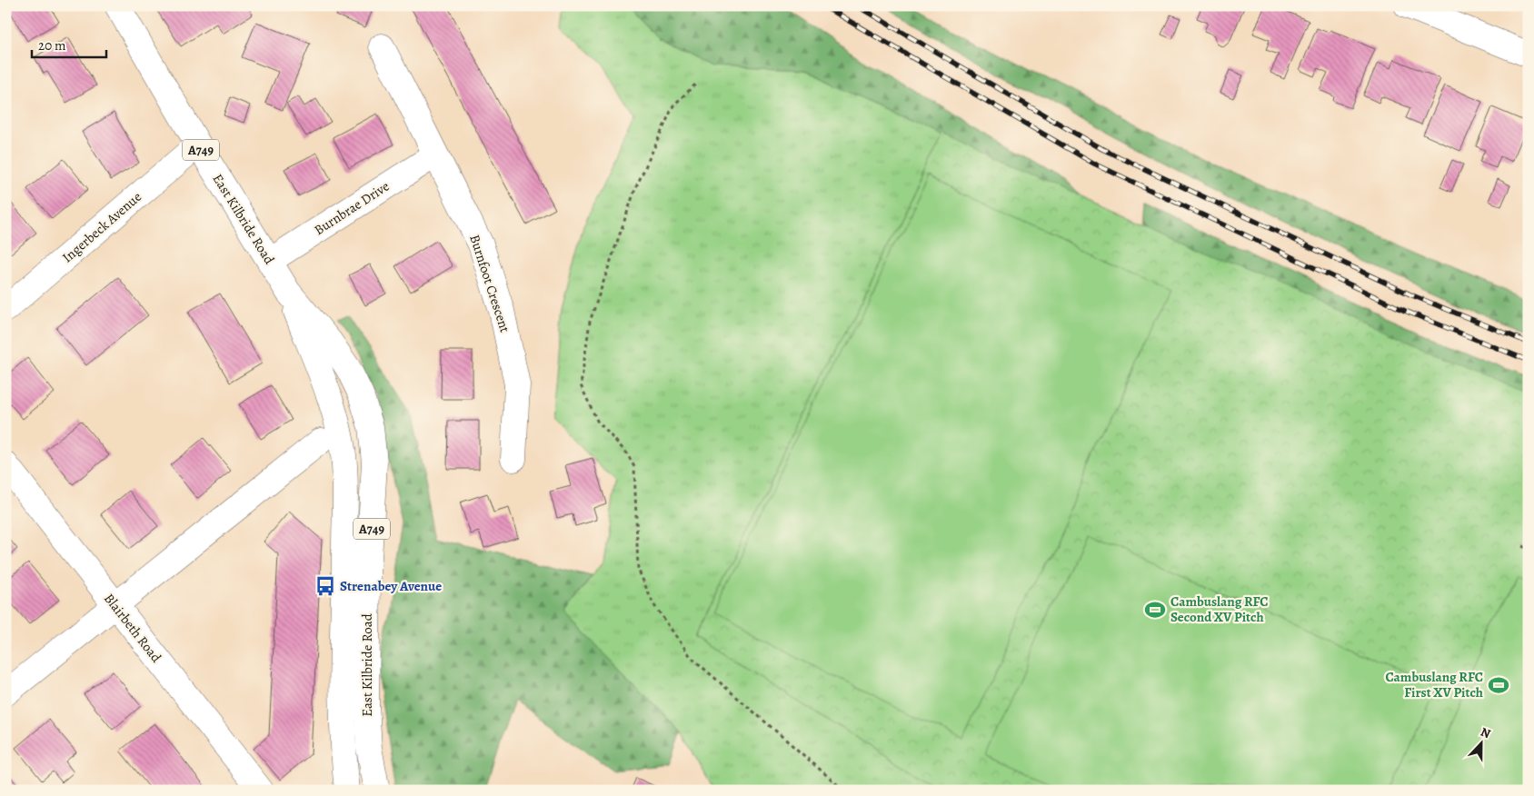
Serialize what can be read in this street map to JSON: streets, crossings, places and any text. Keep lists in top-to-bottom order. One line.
{"streets":{"street":["A749","Burnbrae Drive","East Kilbride Road","Ingerbeck Avenue","Burnfoot Crescent","Blairbeth Road"]},"crossings":[["Burnbrae Drive","East Kilbride Road"],["Burnbrae Drive","Burnfoot Crescent"],["East Kilbride Road","Ingerbeck Avenue"]],"places":{"bus stop":["Strenabey Avenue"],"sports":["Cambuslang RFC Second XV Pitch","Cambuslang RFC First XV Pitch"]},"scale_bar":"20 m","north":"top"}
